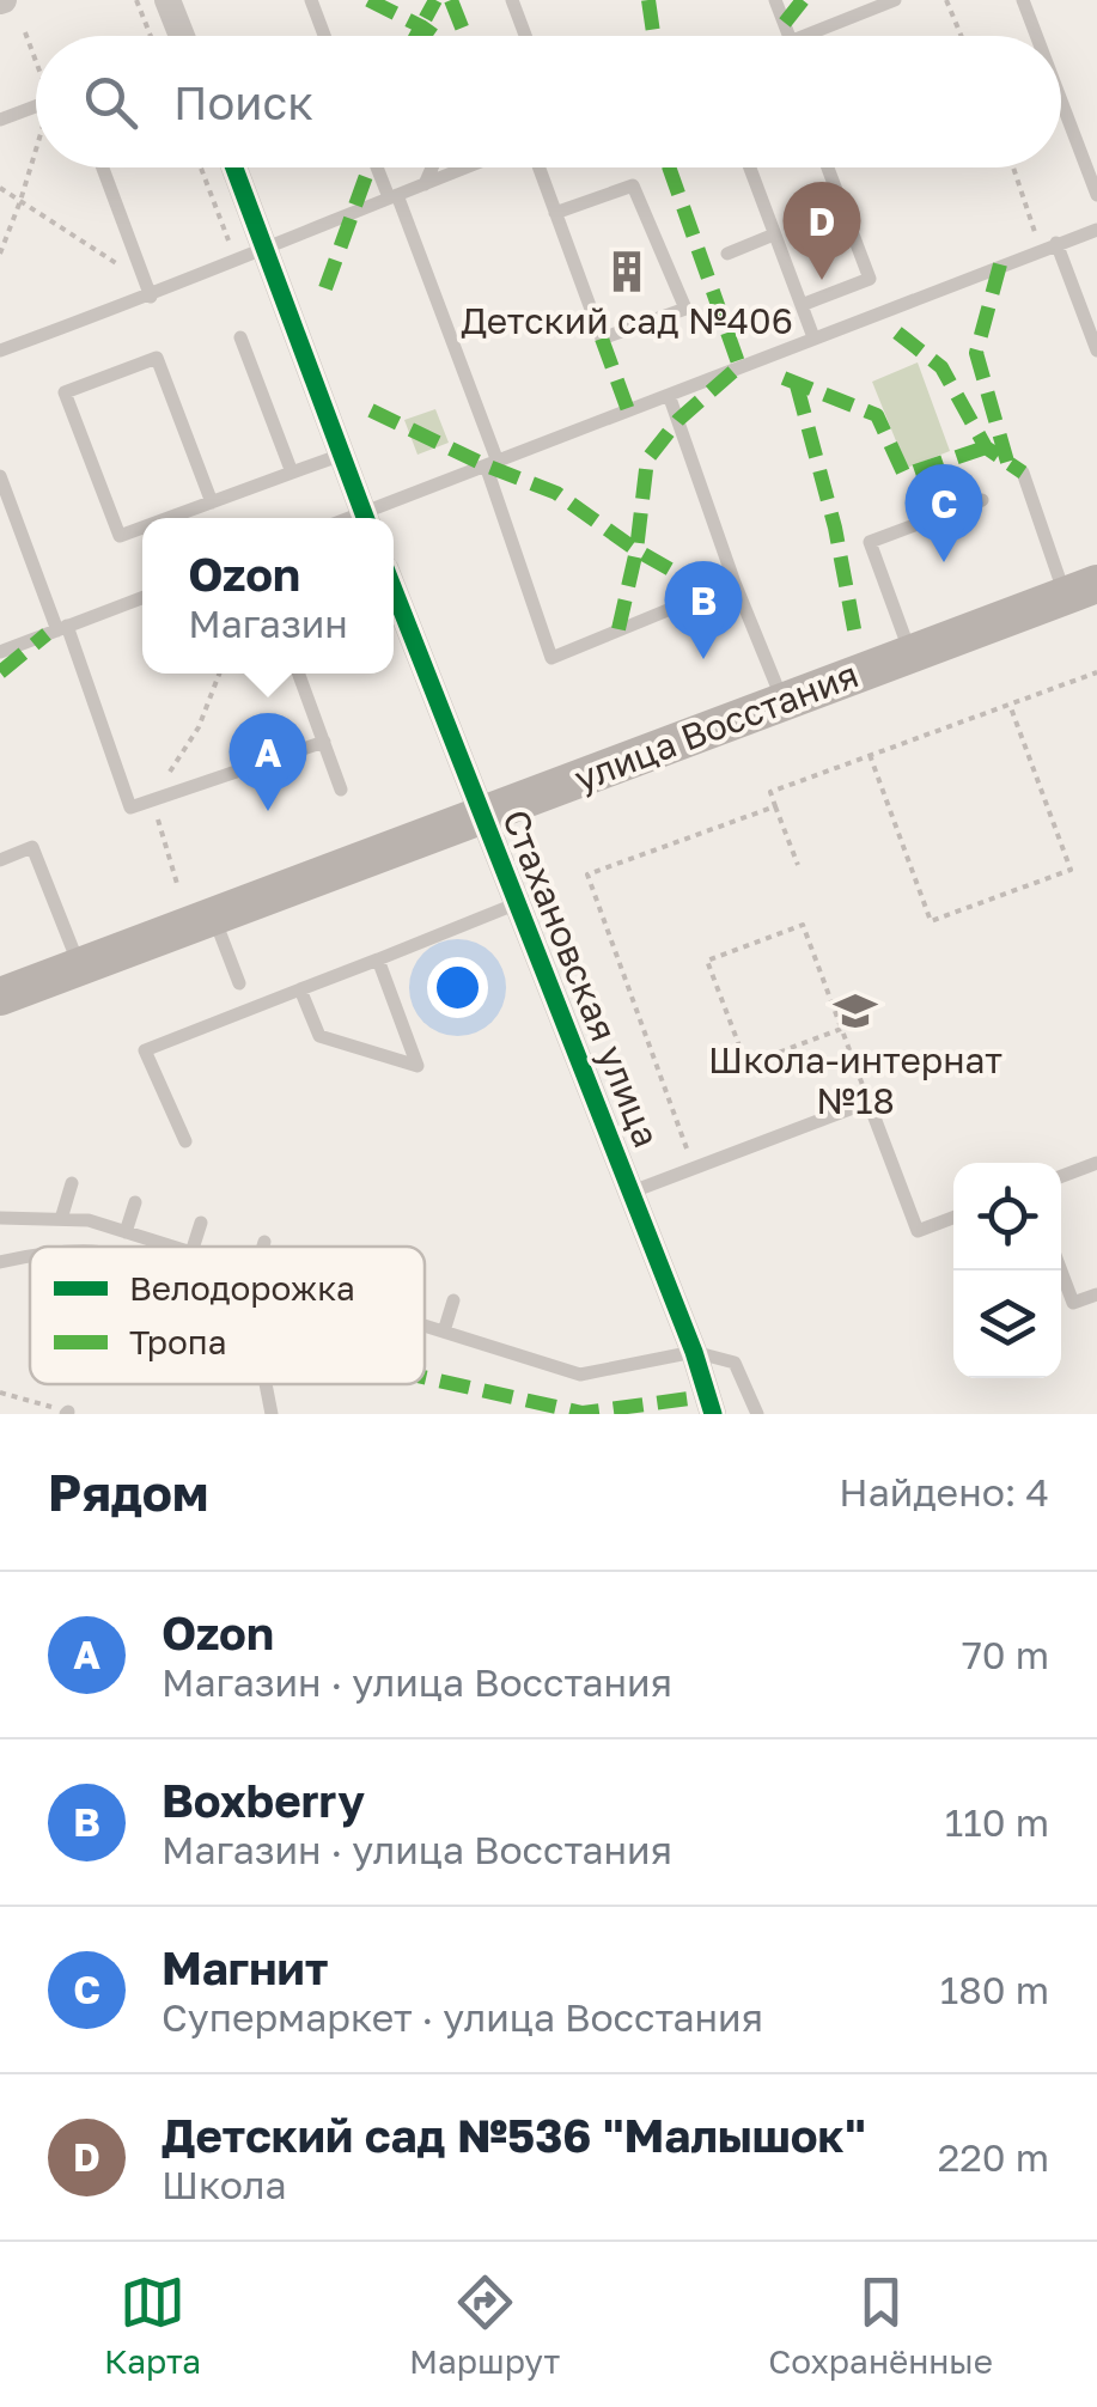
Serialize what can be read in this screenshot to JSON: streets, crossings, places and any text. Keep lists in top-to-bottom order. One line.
{"streets":{"main road":["улица Восстания"],"street":["Стахановская улица"]},"crossings":[["улица Восстания","Стахановская улица"]],"places":{"building":["Детский сад №406"],"school or university":["Школа-интернат №18"]},"legend":["Велодорожка","Тропа"],"page":{"search":"Поиск","pins":["D","C","B","A"],"popup":["Ozon","Магазин"],"heading":["Рядом","Найдено: 4"],"list":[{"mark":"A","name":"Ozon","note":"Магазин · улица Восстания","value":"70 m"},{"mark":"B","name":"Boxberry","note":"Магазин · улица Восстания","value":"110 m"},{"mark":"C","name":"Магнит","note":"Супермаркет · улица Восстания","value":"180 m"},{"mark":"D","name":"Детский сад №536 \"Малышок\"","note":"Школа","value":"220 m"}],"nav":["Карта","Маршрут","Сохранённые"]}}
